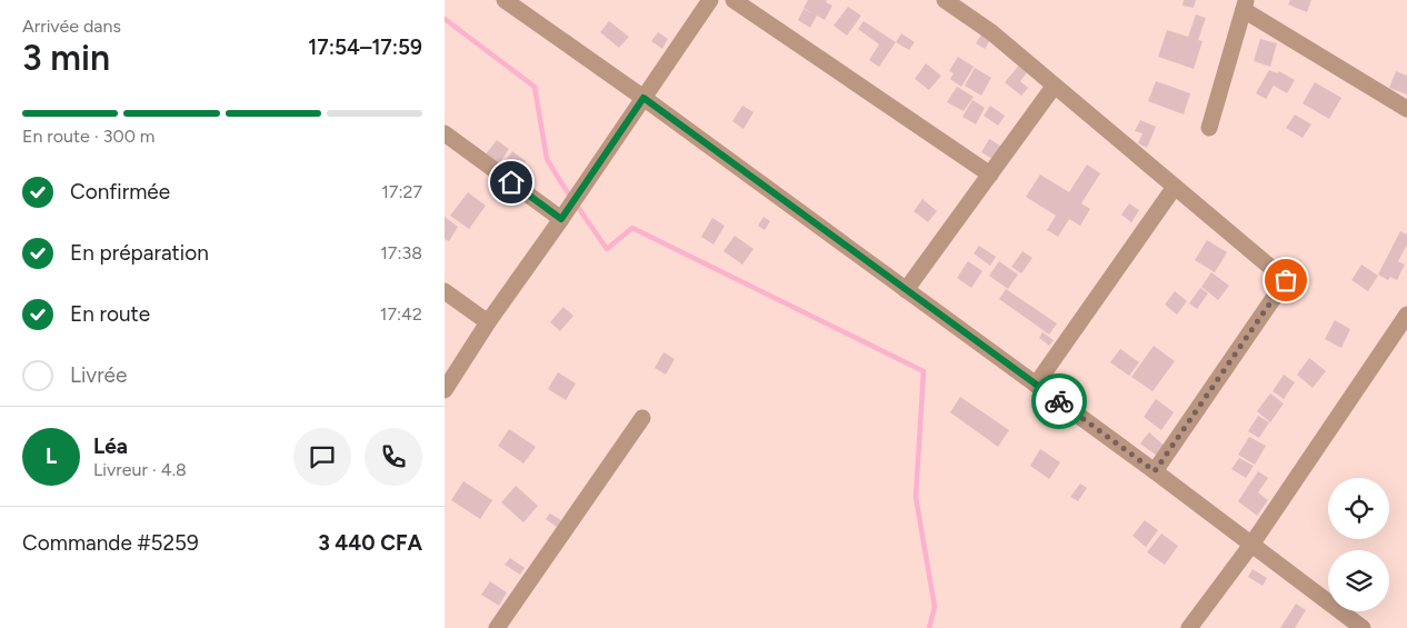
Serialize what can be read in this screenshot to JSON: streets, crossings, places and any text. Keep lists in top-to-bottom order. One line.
{"page":{"heading":["3 min","Arrivée dans","17:54–17:59"],"panel":["Léa","Livreur · 4.8","Commande #5259","3 440 CFA"],"bar":"En route · 300 m","list":[["Confirmée","17:27"],["En préparation","17:38"],["En route","17:42"],"Livrée"],"round":"L"}}
